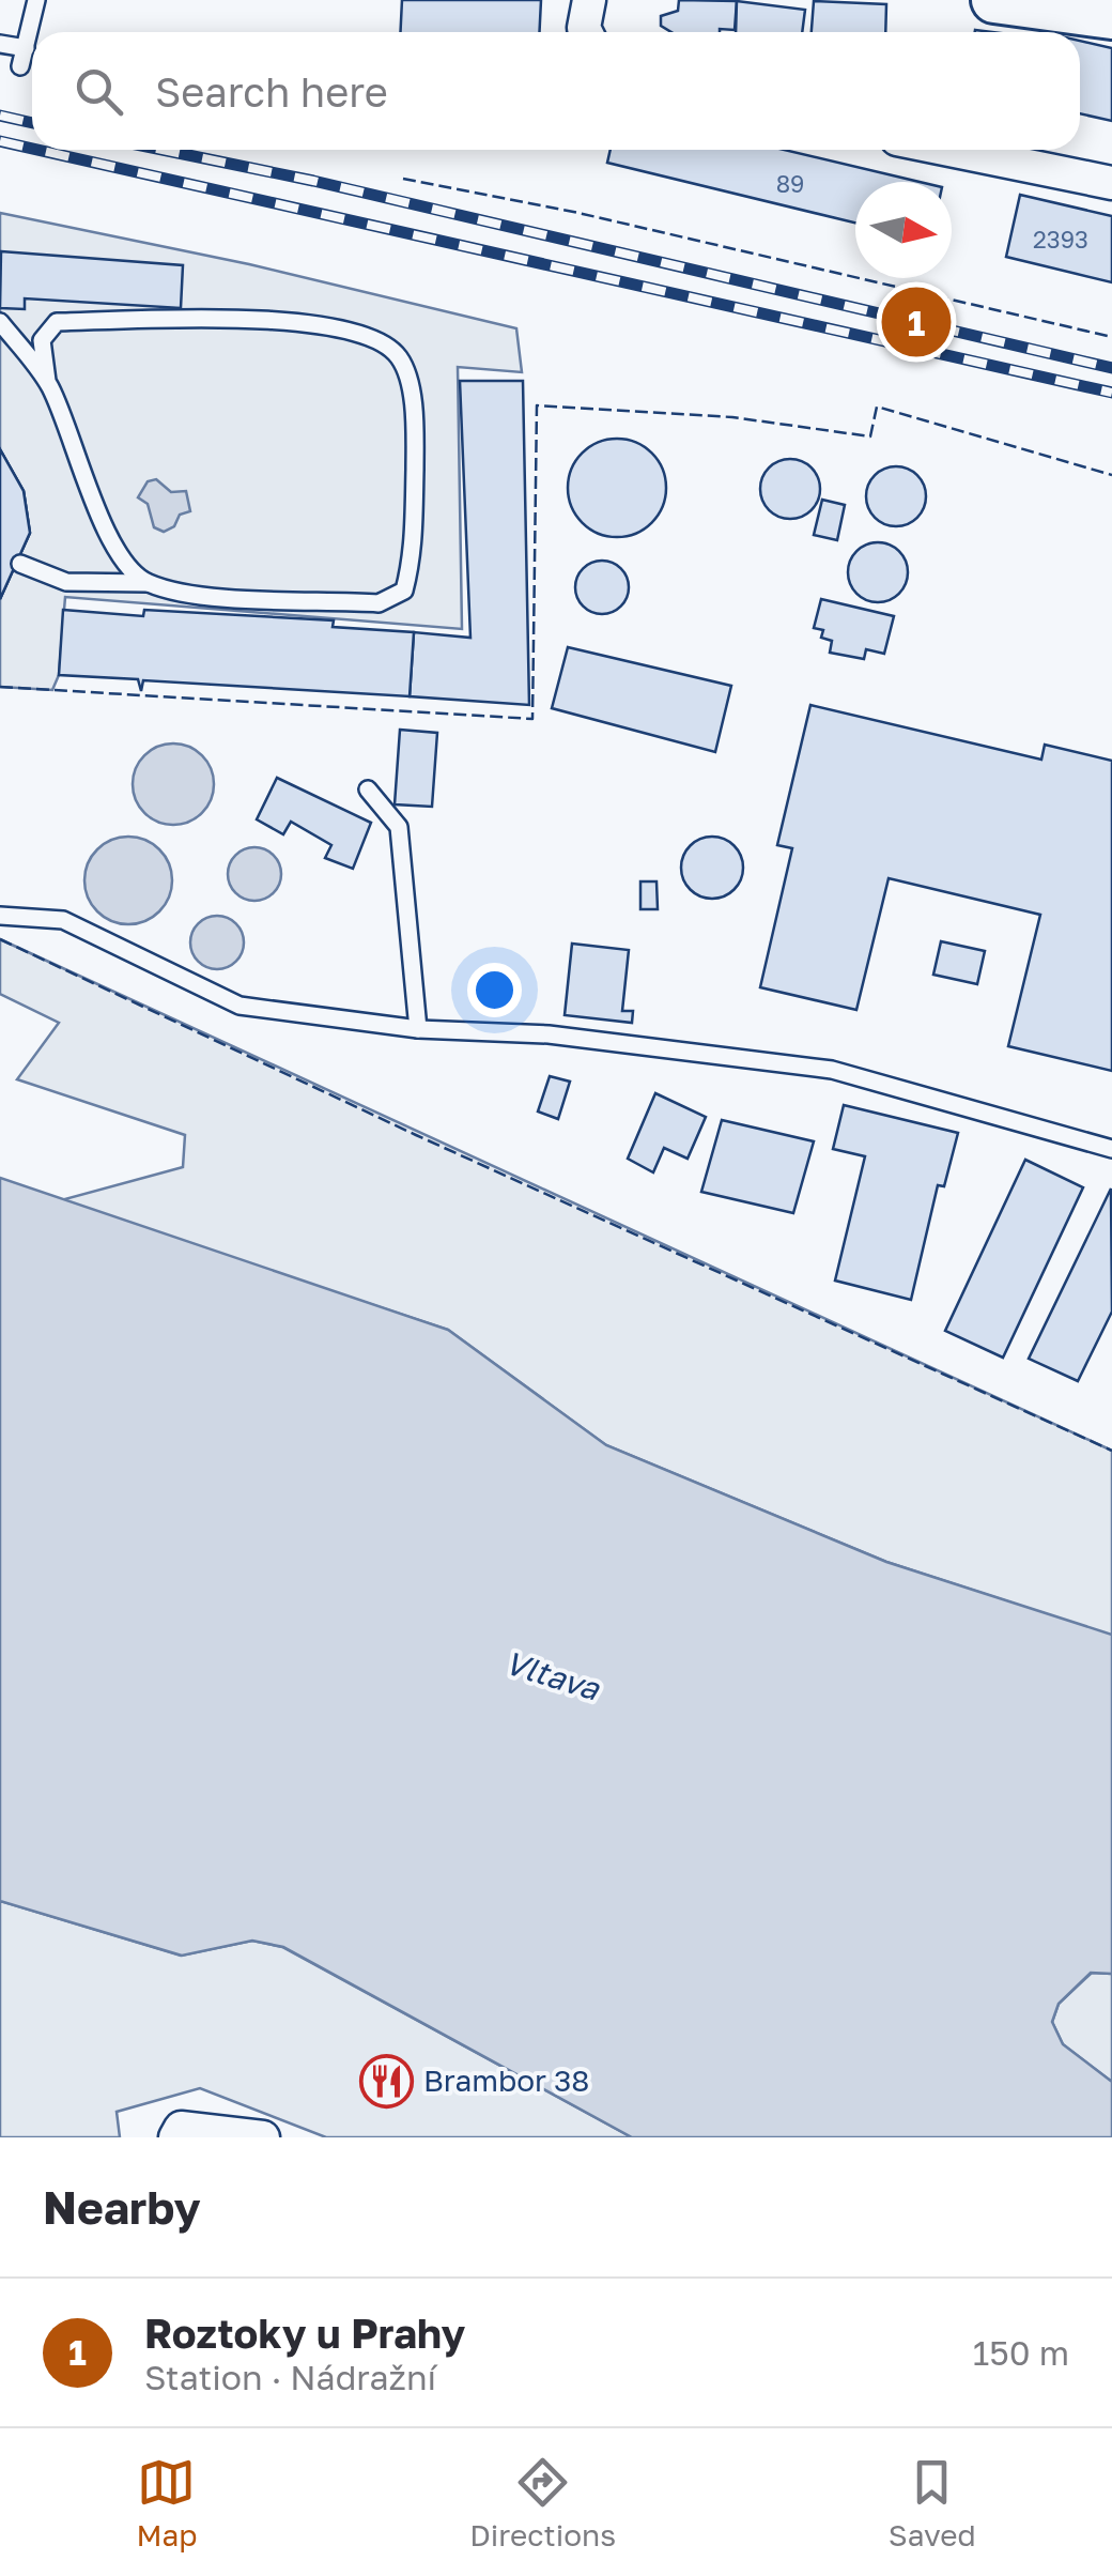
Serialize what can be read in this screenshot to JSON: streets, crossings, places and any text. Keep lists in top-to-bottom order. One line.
{"water":["Vltava"],"places":{"restaurant":["Brambor 38"]},"house_numbers":["89","2393"],"north":"right","page":{"search":"Search here","pins":"1","heading":"Nearby","list":[{"mark":"1","name":"Roztoky u Prahy","note":"Station · Nádražní","value":"150 m"}],"nav":["Map","Directions","Saved"]}}
